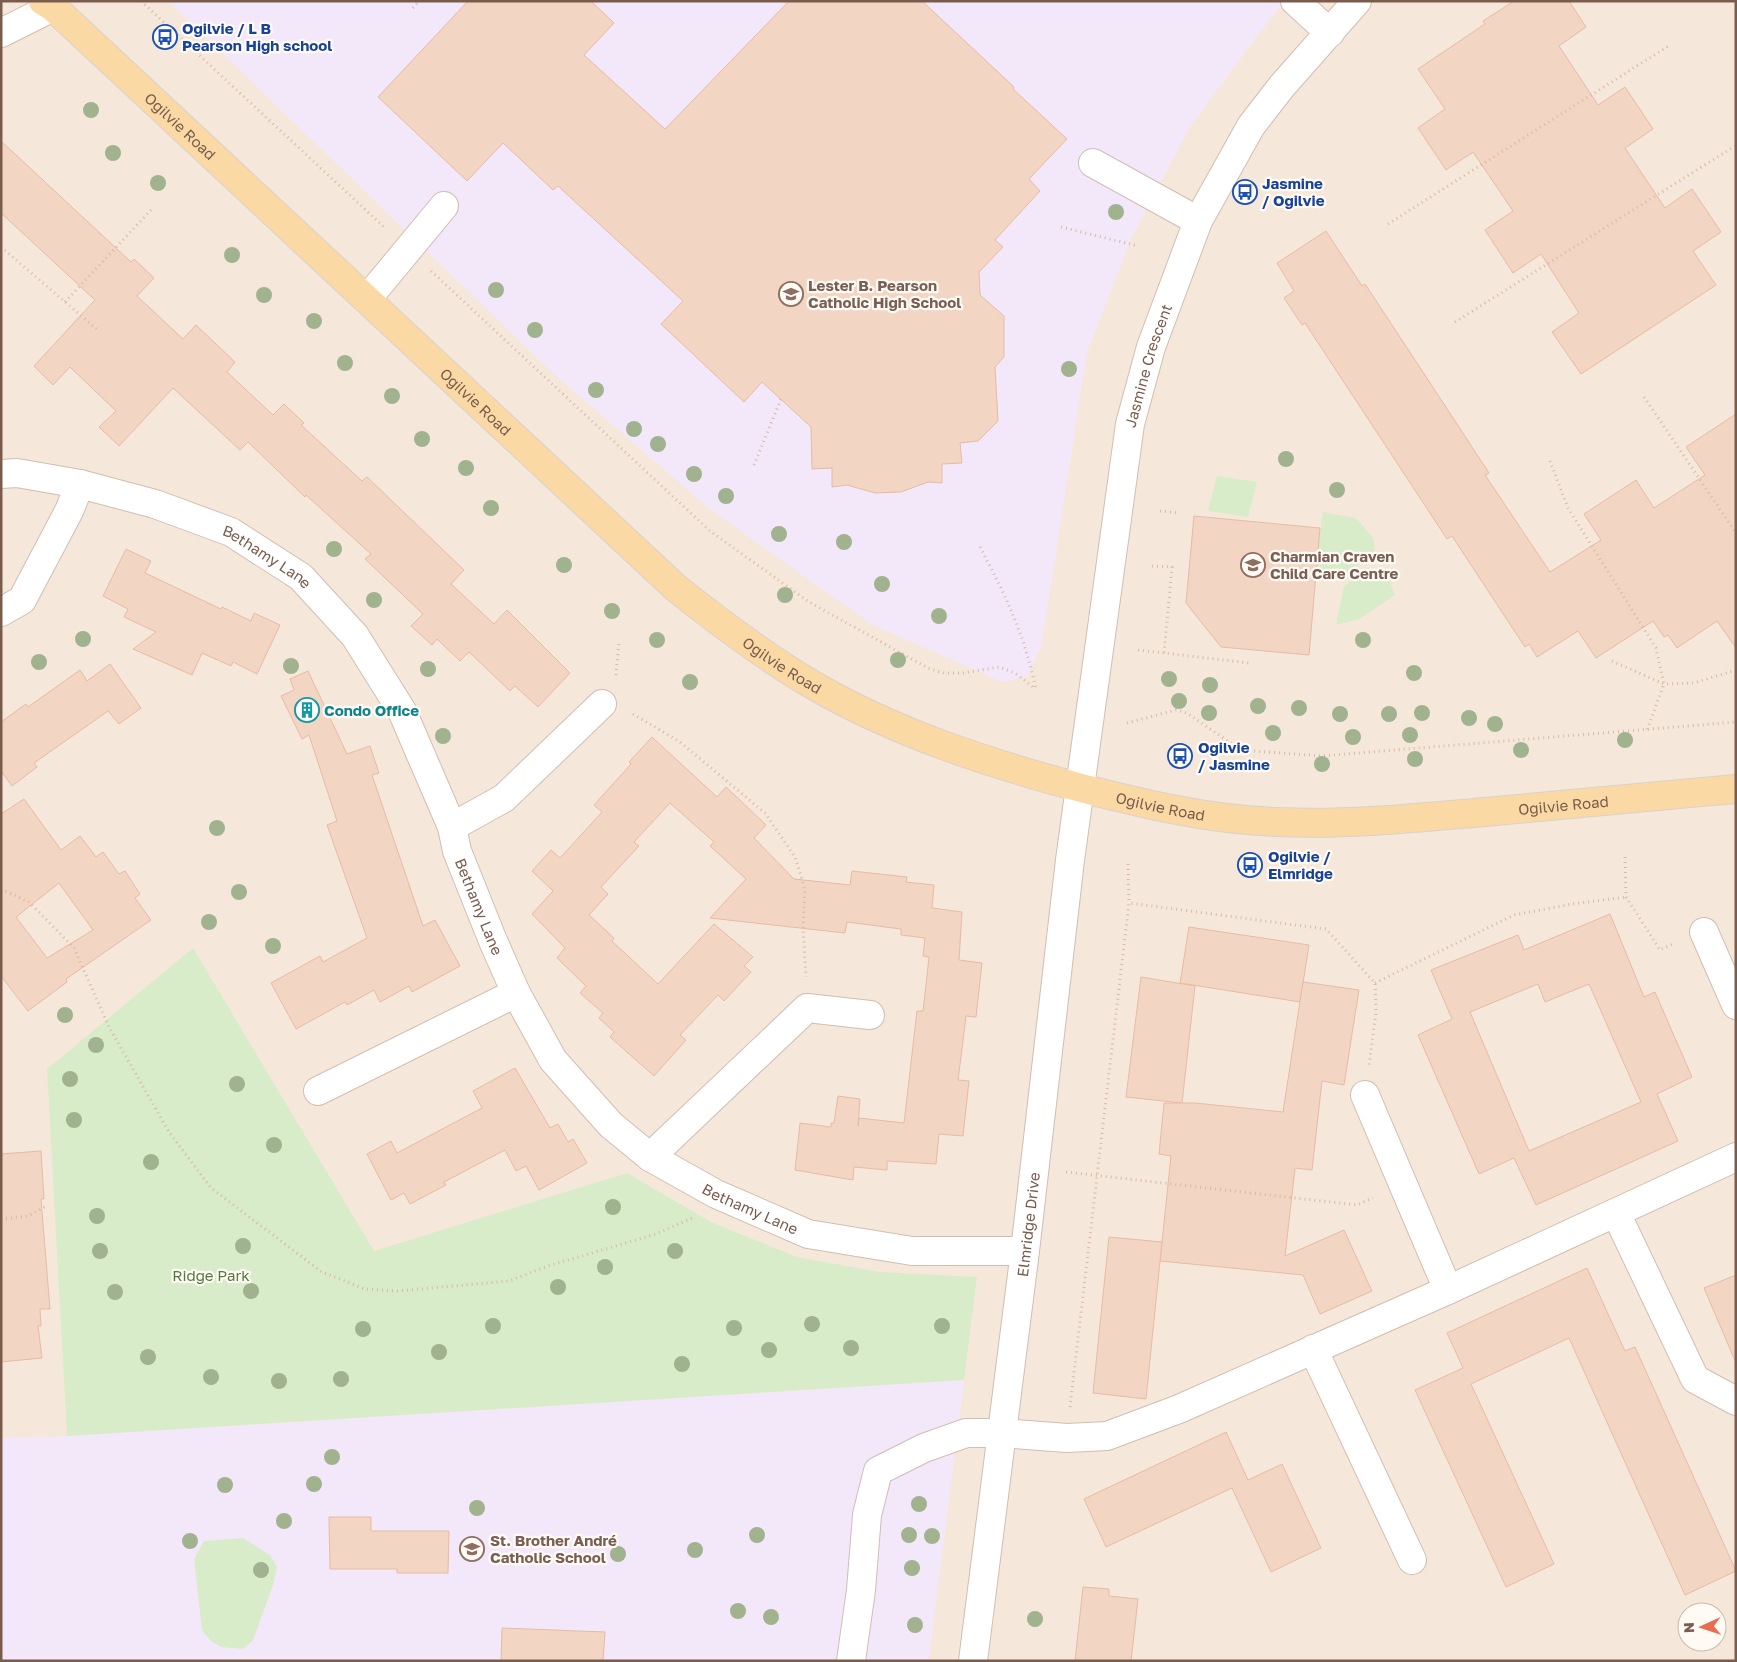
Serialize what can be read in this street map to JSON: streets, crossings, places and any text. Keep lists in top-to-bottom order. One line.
{"streets":{"main road":["Ogilvie Road"],"street":["Jasmine Crescent","Bethamy Lane","Elmridge Drive"]},"crossings":[["Ogilvie Road","Jasmine Crescent"],["Ogilvie Road","Elmridge Drive"],["Jasmine Crescent","Elmridge Drive"],["Bethamy Lane","Elmridge Drive"]],"parks":["Ridge Park"],"places":{"bus stop":["Ogilvie / L B Pearson High school","Jasmine / Ogilvie","Ogilvie / Jasmine","Ogilvie / Elmridge"],"school or university":["Lester B. Pearson Catholic High School","Charmian Craven Child Care Centre","St. Brother André Catholic School"],"building":["Condo Office"]},"north":"left"}
